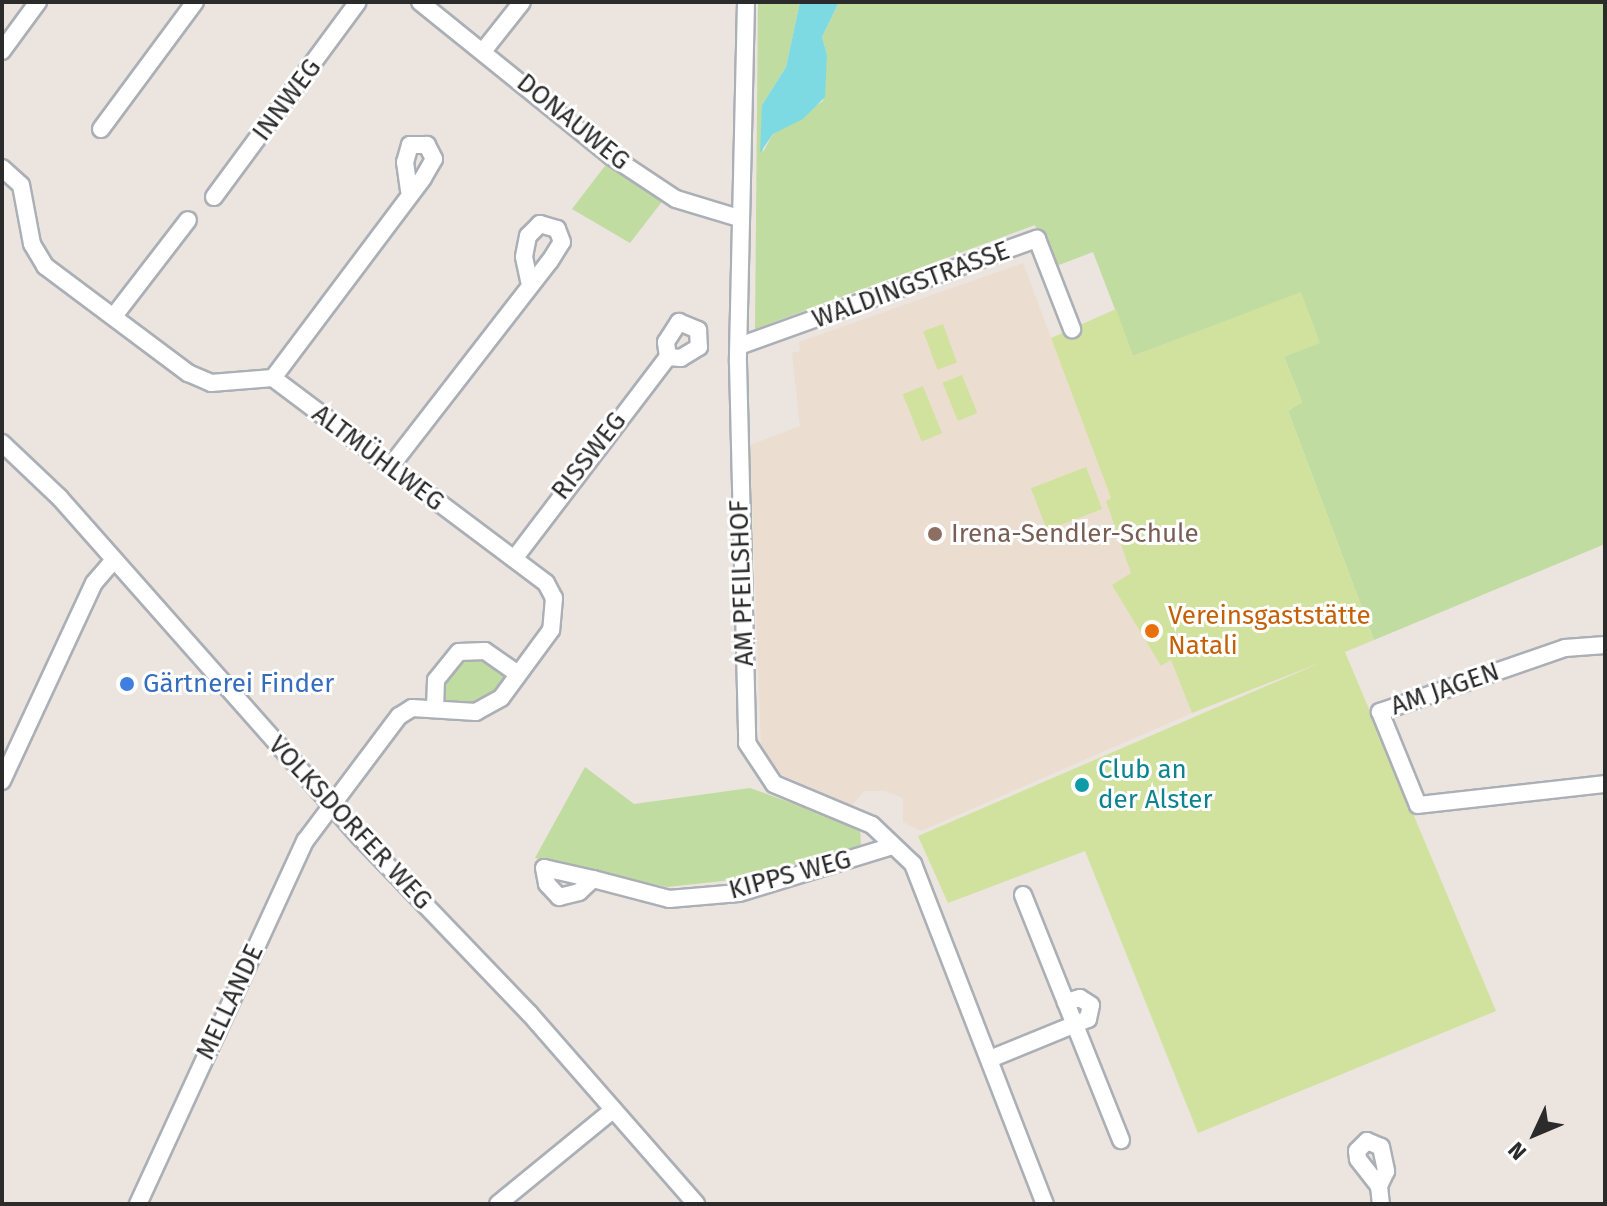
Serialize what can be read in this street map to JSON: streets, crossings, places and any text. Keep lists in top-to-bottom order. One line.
{"streets":{"street":["INNWEG","DONAUWEG","WALDINGSTRASSE","RISSWEG","ALTMÜHLWEG","AM PFEILSHOF","AM JAGEN","VOLKSDORFER WEG","KIPPS WEG","MELLANDE"]},"crossings":[["DONAUWEG","AM PFEILSHOF"],["WALDINGSTRASSE","AM PFEILSHOF"],["RISSWEG","ALTMÜHLWEG"],["ALTMÜHLWEG","VOLKSDORFER WEG"],["ALTMÜHLWEG","MELLANDE"],["AM PFEILSHOF","KIPPS WEG"],["VOLKSDORFER WEG","MELLANDE"]],"places":["Irena-Sendler-Schule","Vereinsgaststätte Natali","Gärtnerei Finder","Club an der Alster"],"north":"bottom left"}
